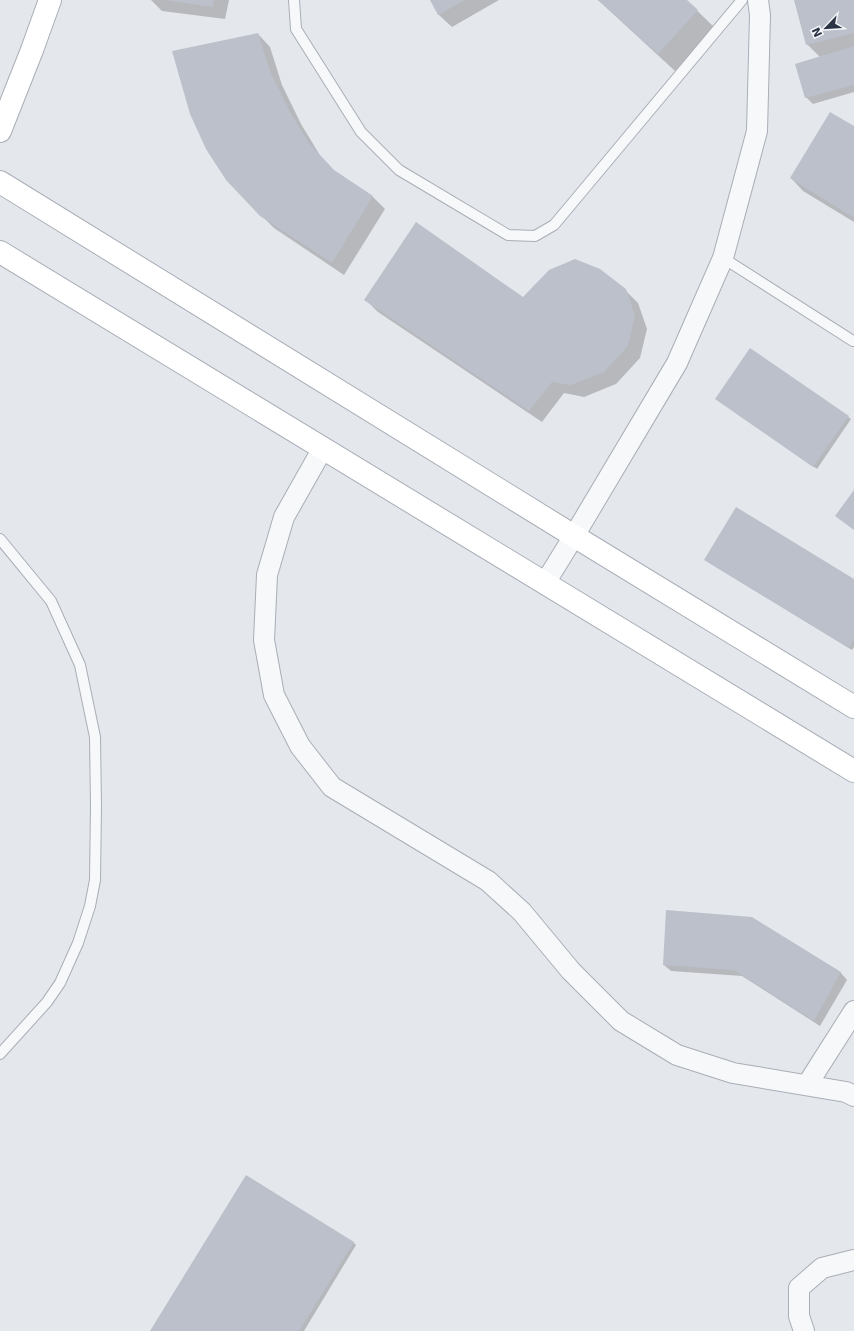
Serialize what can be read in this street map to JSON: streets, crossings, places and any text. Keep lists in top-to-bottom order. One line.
{"north":"bottom left"}
